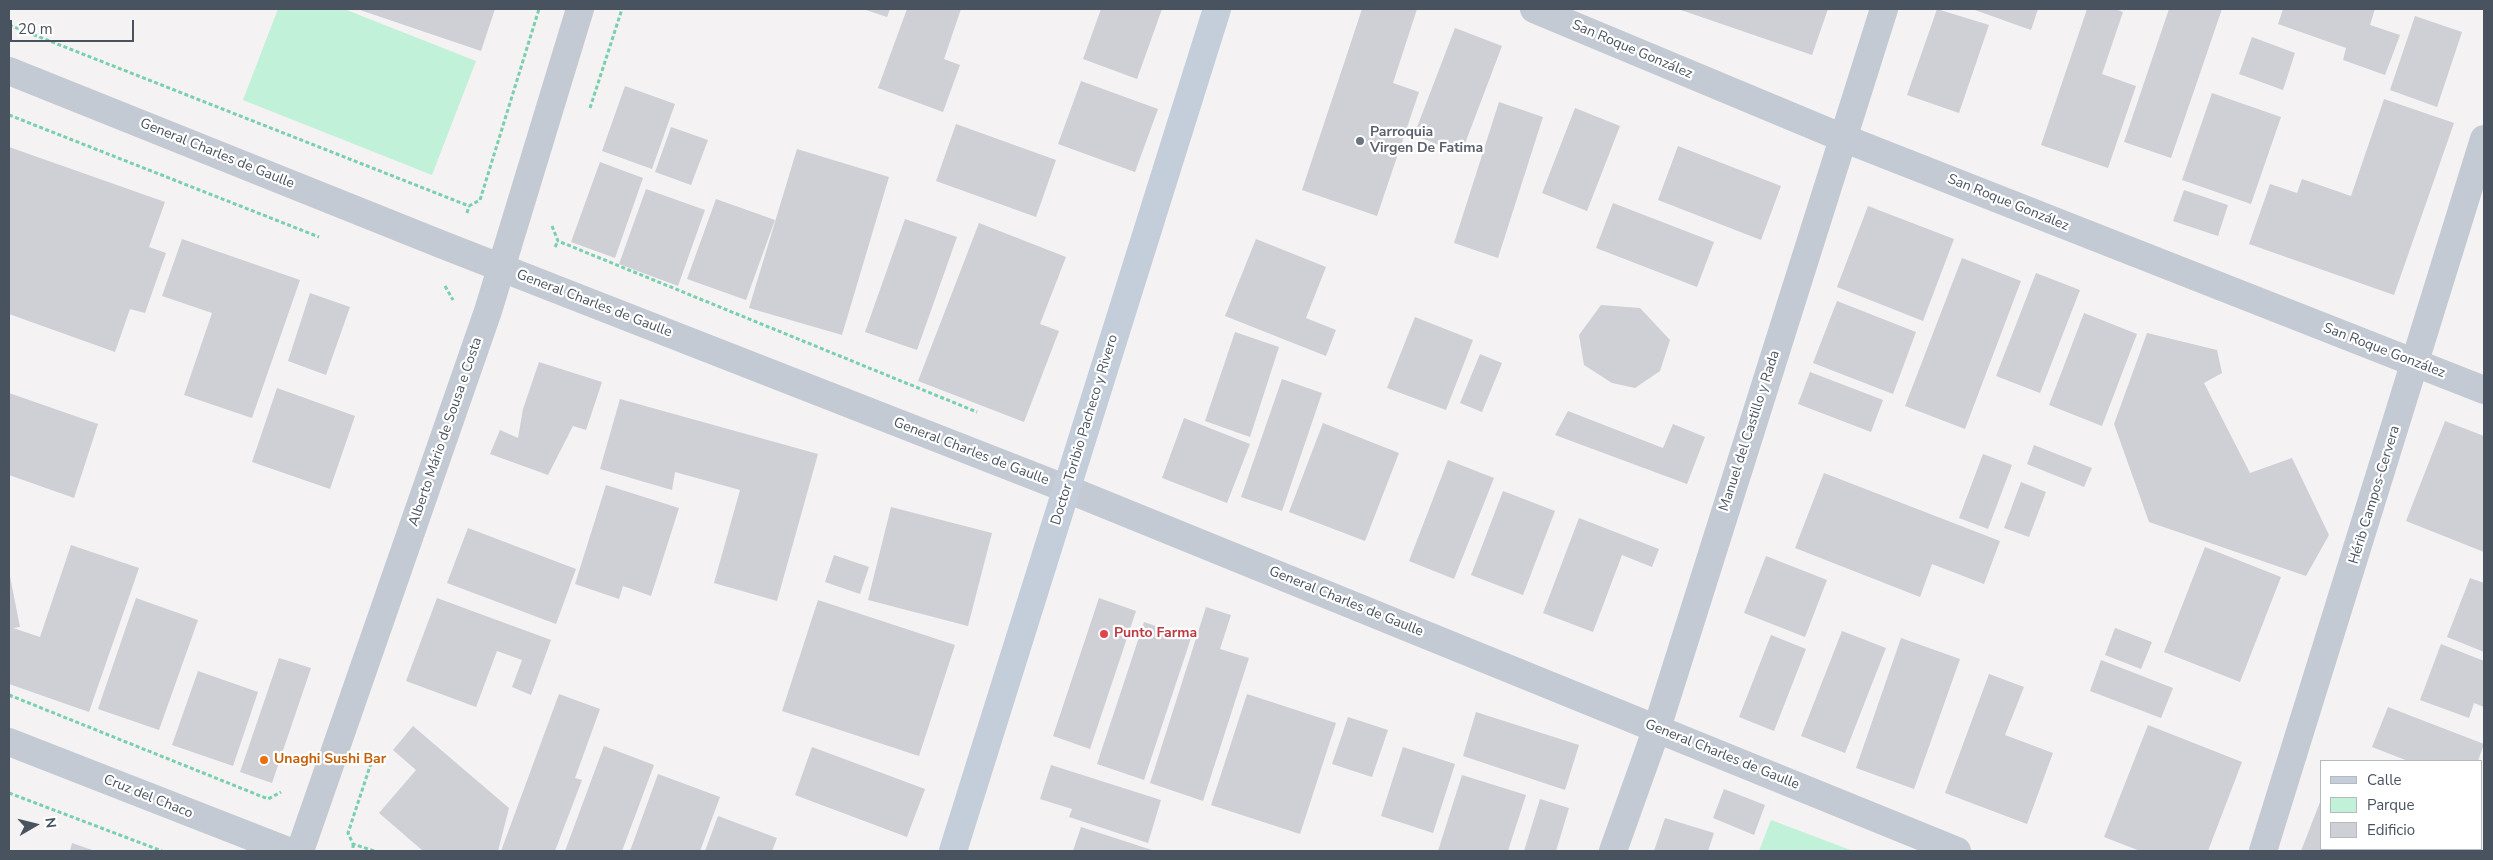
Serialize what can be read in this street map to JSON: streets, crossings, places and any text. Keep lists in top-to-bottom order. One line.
{"streets":{"main road":["Doctor Toribio Pacheco y Rivero"],"street":["San Roque González","General Charles de Gaulle","Manuel del Castillo y Rada","Alberto Mário de Sousa e Costa","Hérib Campos-Cervera","Cruz del Chaco"]},"crossings":[["San Roque González","Manuel del Castillo y Rada"],["San Roque González","Hérib Campos-Cervera"],["General Charles de Gaulle","Doctor Toribio Pacheco y Rivero"],["General Charles de Gaulle","Manuel del Castillo y Rada"],["General Charles de Gaulle","Alberto Mário de Sousa e Costa"]],"places":["Parroquia Virgen De Fatima","Punto Farma","Unaghi Sushi Bar"],"legend":["Calle","Parque","Edificio"],"scale_bar":"20 m","north":"right"}
